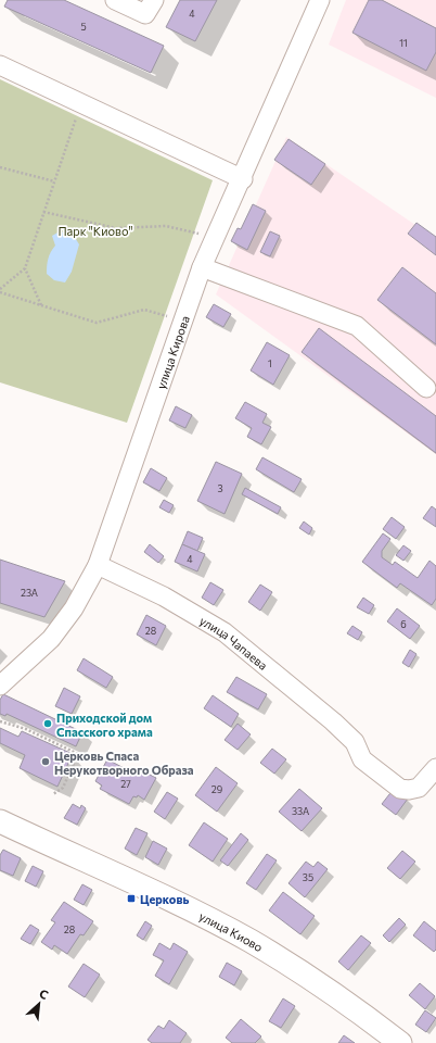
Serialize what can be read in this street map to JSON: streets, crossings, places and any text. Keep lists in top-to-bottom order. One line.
{"streets":{"main road":["улица Киово"],"street":["улица Кирова","улица Чапаева"]},"crossings":[["улица Кирова","улица Чапаева"]],"parks":["Парк \"Киово\""],"places":{"other":["Приходской дом Спасского храма","Церковь Спаса Нерукотворного Образа"],"transit":["Церковь"]},"house_numbers":["4","5","11","1","3","4","23А","6","28","27","29","33А","35","28"],"north":"top right"}
